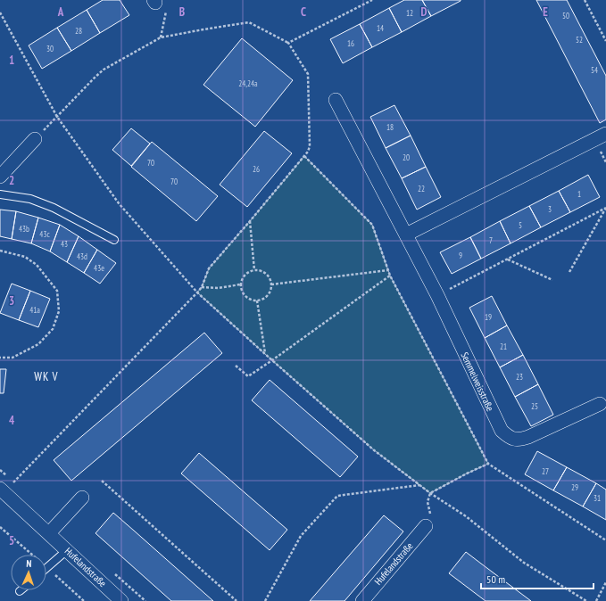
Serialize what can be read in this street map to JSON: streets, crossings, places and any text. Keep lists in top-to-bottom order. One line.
{"streets":{"street":["Semmelweisstraße","Hufelandstraße"]},"districts":["WK V"],"house_numbers":["12","50","14","28","52","16","30","54","24,24a","18","20","70","26","70","22","1","3","5","43b","43c","7","43","9","43d","43e","41a","19","21","23","25","27","29","31"],"scale_bar":"50 m","north":"top","grid":{"columns":["A","B","C","D","E"],"rows":["1","2","3","4","5"]}}
